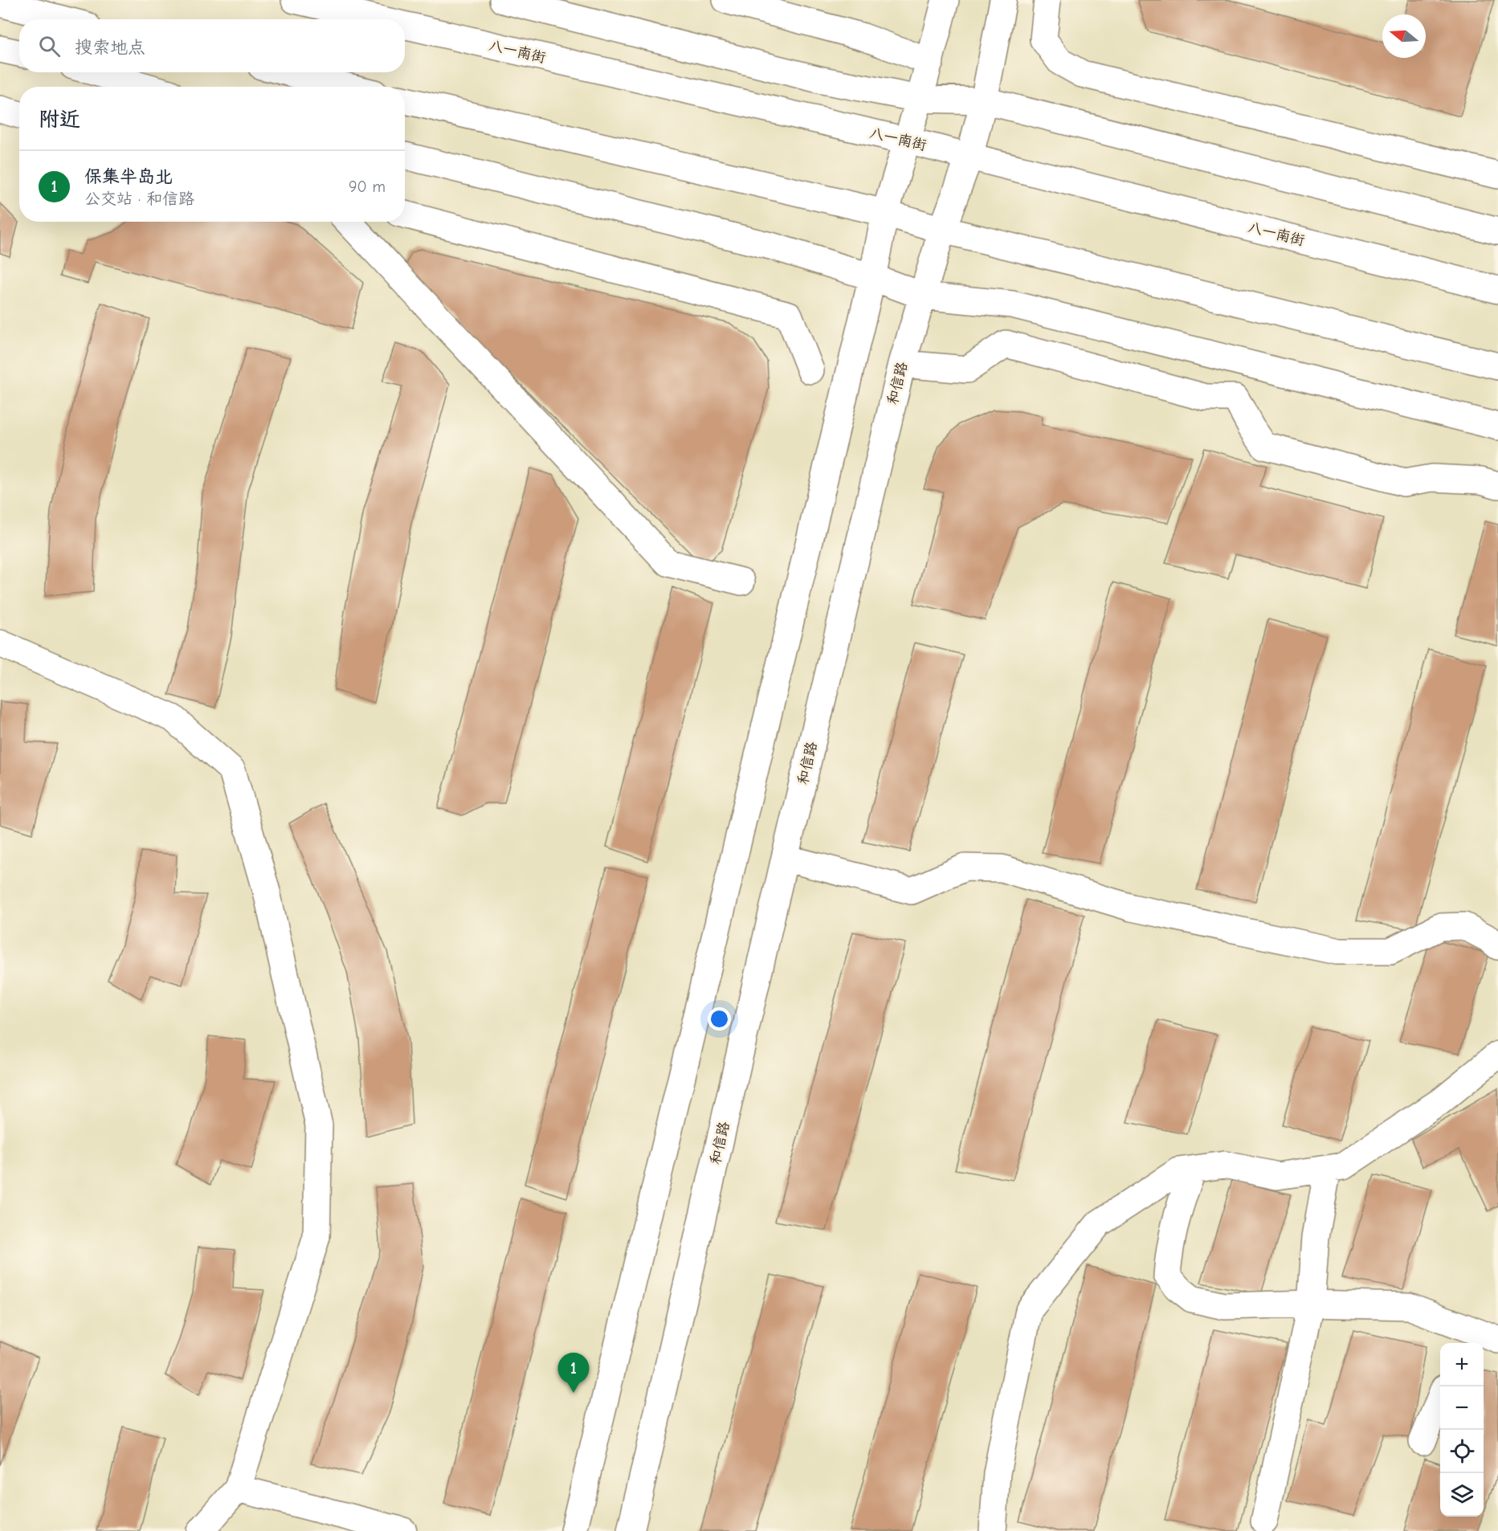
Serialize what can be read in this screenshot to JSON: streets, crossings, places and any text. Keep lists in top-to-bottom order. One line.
{"streets":{"street":["八一南街","和信路"]},"crossings":[["八一南街","和信路"]],"north":"left","page":{"search":"搜索地点","heading":"附近","list":[{"mark":"1","name":"保集半岛北","note":"公交站 · 和信路","value":"90 m"}],"map_buttons":["+","−"],"pins":"1"}}
